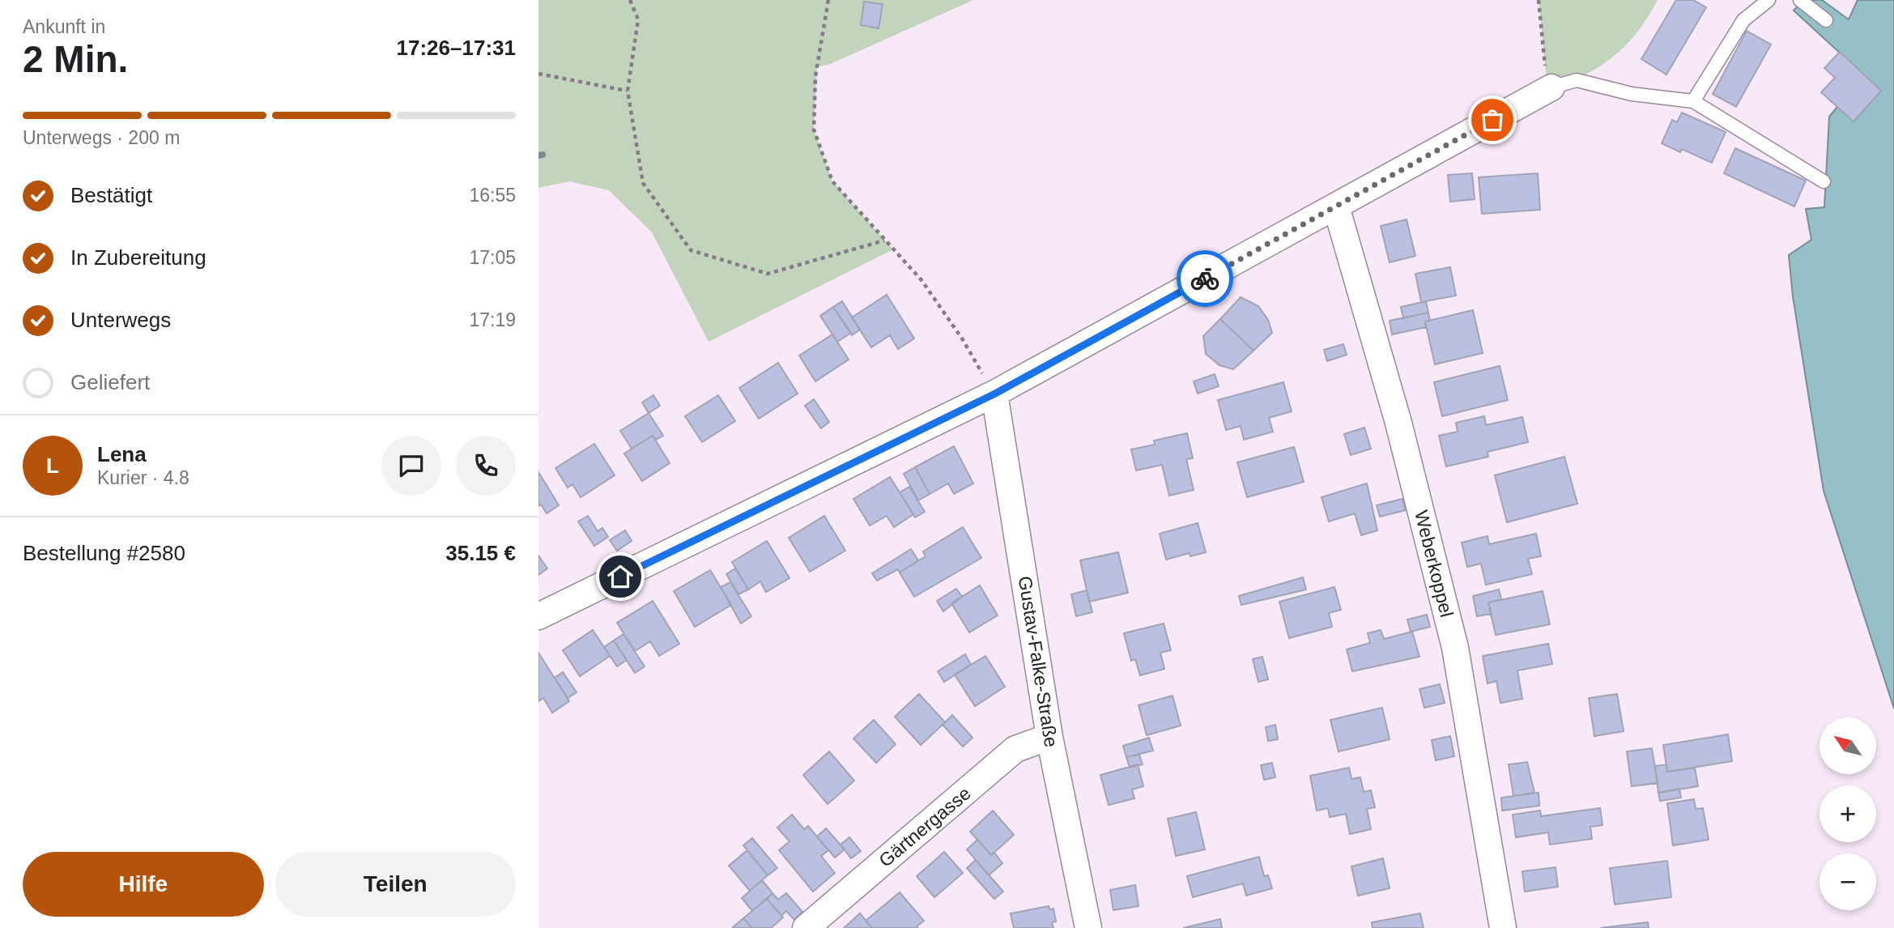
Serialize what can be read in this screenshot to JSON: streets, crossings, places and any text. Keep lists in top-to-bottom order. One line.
{"streets":{"street":["Weberkoppel","Gustav-Falke-Straße","Gärtnergasse"]},"crossings":[["Gustav-Falke-Straße","Gärtnergasse"]],"north":"top left","page":{"heading":["2 Min.","Ankunft in","17:26–17:31"],"panel":["Lena","Kurier · 4.8","Bestellung #2580","35.15 €"],"bar":"Unterwegs · 200 m","list":[["Bestätigt","16:55"],["In Zubereitung","17:05"],["Unterwegs","17:19"],"Geliefert"],"round":"L","map_buttons":["+","−"],"buttons":["Hilfe","Teilen"]}}
